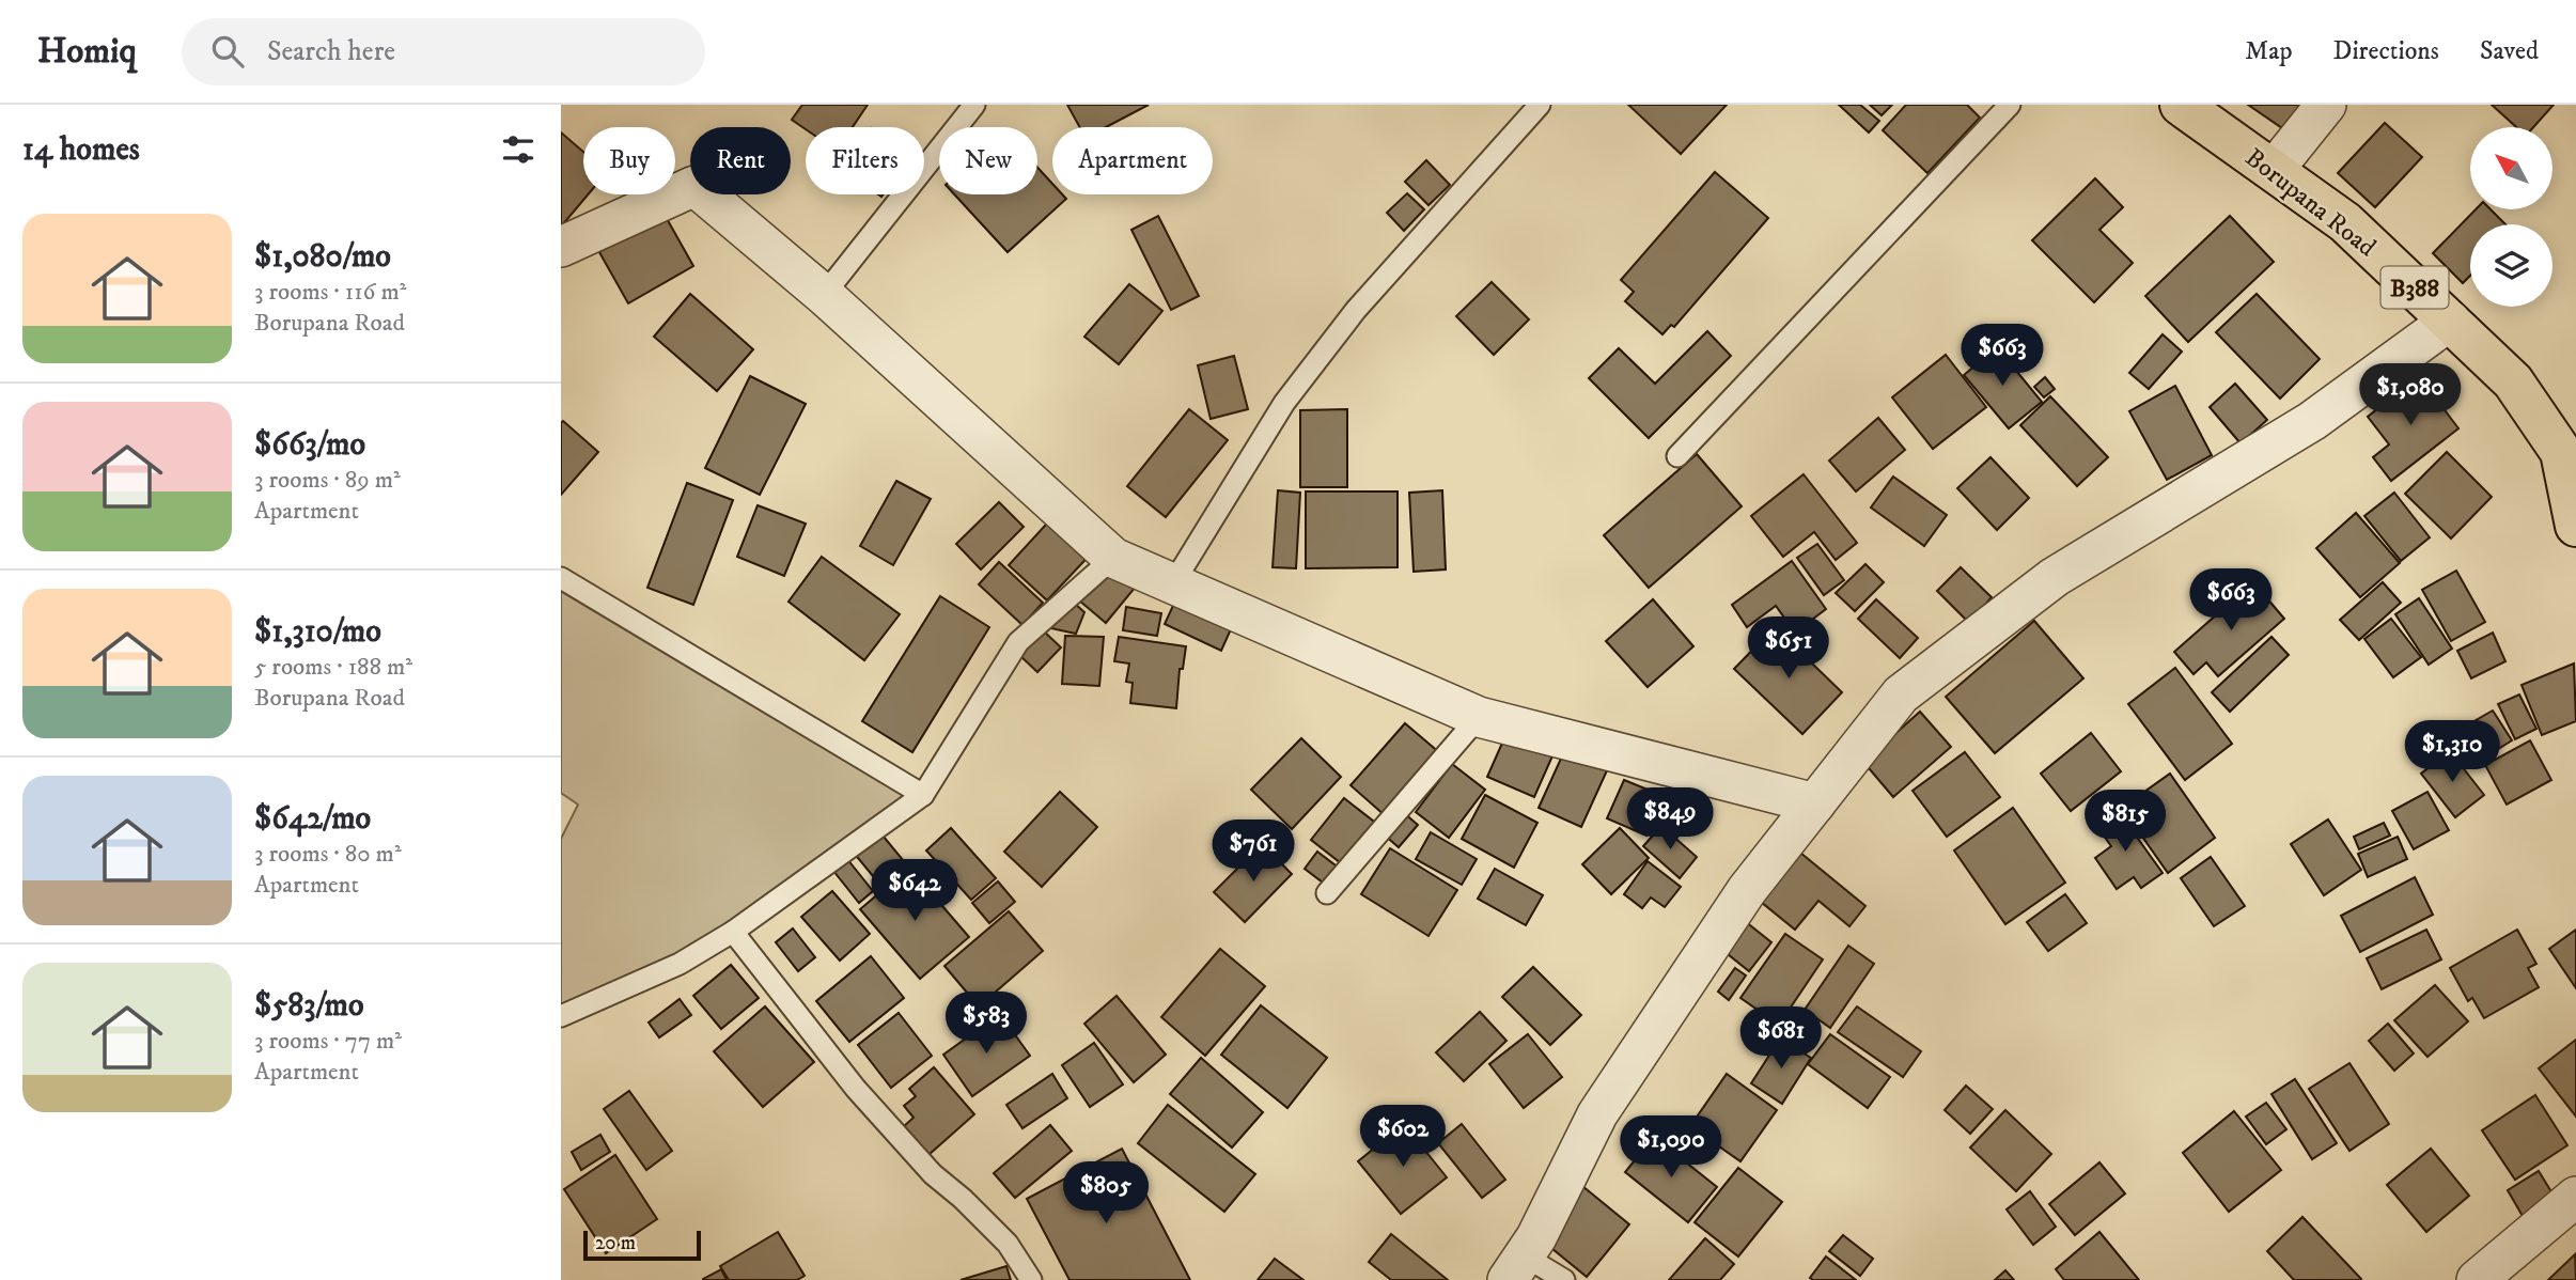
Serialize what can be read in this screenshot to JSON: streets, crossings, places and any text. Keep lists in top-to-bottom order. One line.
{"streets":{"main road":["Borupana Road","B388"]},"scale_bar":"20 m","north":"top left","page":{"header":"Homiq","search":"Search here","nav":["Map","Directions","Saved"],"heading":"14 homes","chip":["Buy","Rent","Filters","New","Apartment"],"list":[{"name":"$1,080/mo","note":"3 rooms · 116 m² · Borupana Road"},{"name":"$663/mo","note":"3 rooms · 89 m² · Apartment"},{"name":"$1,310/mo","note":"5 rooms · 188 m² · Borupana Road"},{"name":"$642/mo","note":"3 rooms · 80 m² · Apartment"},{"name":"$583/mo","note":"3 rooms · 77 m² · Apartment"}],"price":["$663","$1,080","$663","$651","$1,310","$849","$815","$761","$642","$583","$681","$602","$1,090","$805"],"scale":"20 m"}}
